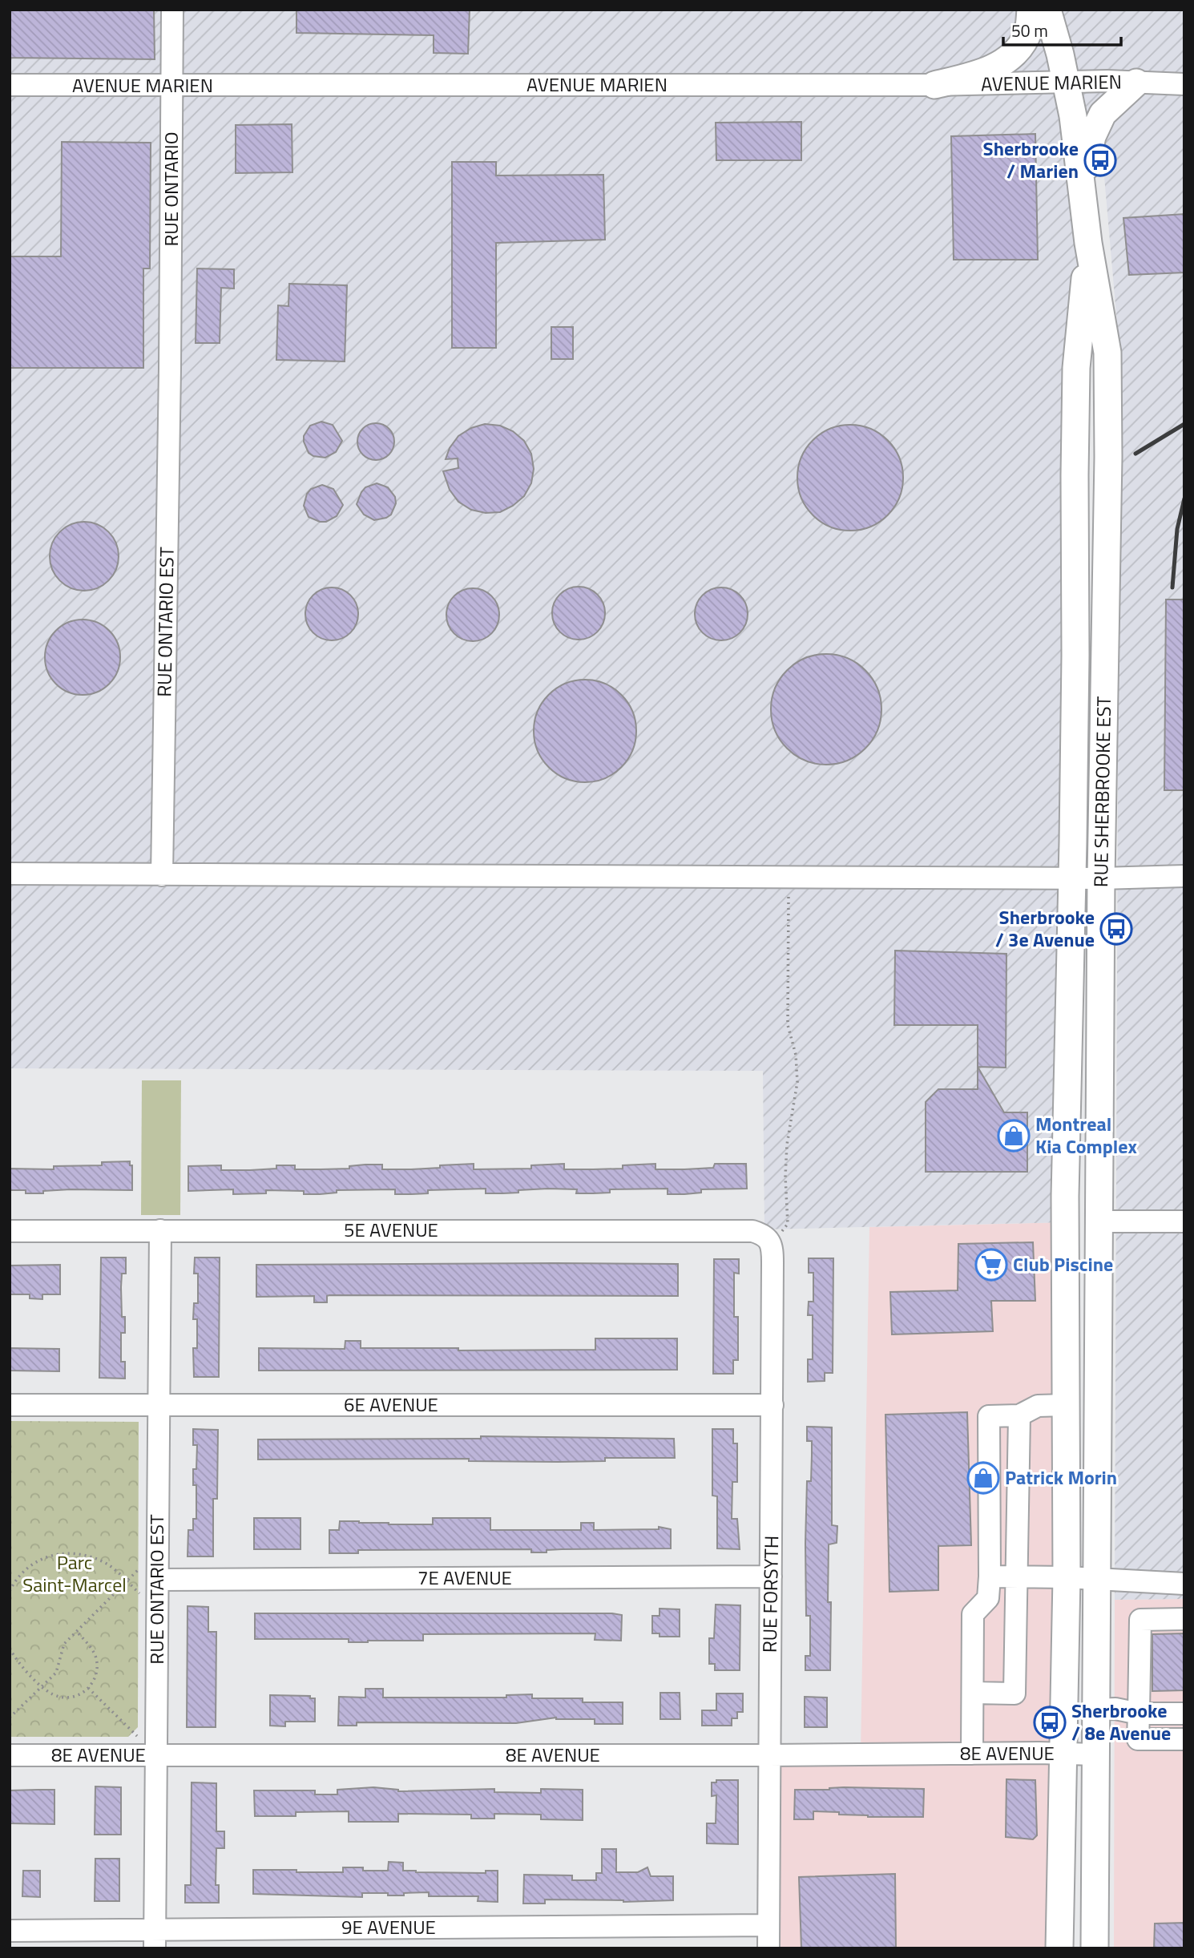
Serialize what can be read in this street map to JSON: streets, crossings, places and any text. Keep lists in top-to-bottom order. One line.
{"streets":{"main road":["RUE SHERBROOKE EST"],"street":["AVENUE MARIEN","RUE ONTARIO","RUE ONTARIO EST","5E AVENUE","6E AVENUE","7E AVENUE","RUE FORSYTH","8E AVENUE","9E AVENUE"]},"crossings":[["AVENUE MARIEN","RUE ONTARIO"],["AVENUE MARIEN","RUE SHERBROOKE EST"],["RUE ONTARIO","RUE ONTARIO EST"],["RUE ONTARIO EST","5E AVENUE"],["RUE ONTARIO EST","6E AVENUE"],["RUE ONTARIO EST","7E AVENUE"],["RUE ONTARIO EST","8E AVENUE"],["RUE ONTARIO EST","9E AVENUE"],["RUE SHERBROOKE EST","8E AVENUE"],["5E AVENUE","RUE FORSYTH"],["6E AVENUE","RUE FORSYTH"],["7E AVENUE","RUE FORSYTH"],["RUE FORSYTH","8E AVENUE"],["RUE FORSYTH","9E AVENUE"]],"parks":["Parc Saint-Marcel"],"places":{"bus stop":["Sherbrooke / Marien","Sherbrooke / 3e Avenue","Sherbrooke / 8e Avenue"],"shop":["Montreal Kia Complex","Patrick Morin"],"supermarket":["Club Piscine"]},"scale_bar":"50 m"}
